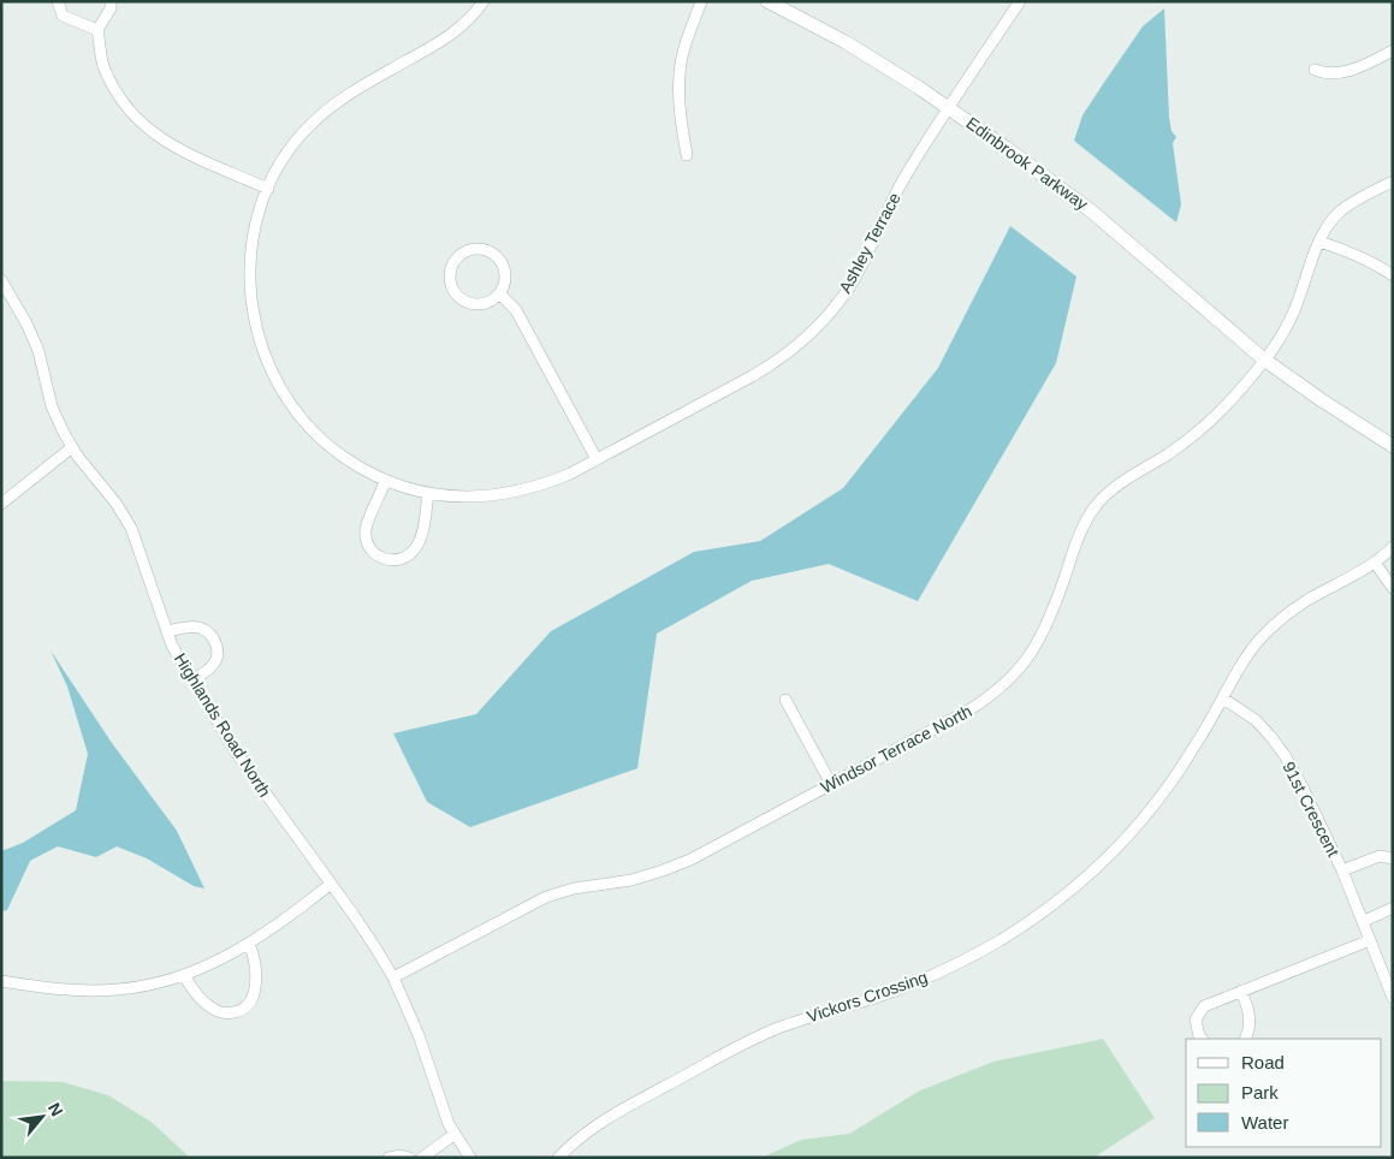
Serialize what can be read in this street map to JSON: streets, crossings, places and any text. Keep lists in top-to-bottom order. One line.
{"streets":{"street":["Edinbrook Parkway","Ashley Terrace","Highlands Road North","Windsor Terrace North","91st Crescent","Vickors Crossing"]},"crossings":[["Edinbrook Parkway","Ashley Terrace"],["Edinbrook Parkway","Windsor Terrace North"],["Highlands Road North","Windsor Terrace North"],["91st Crescent","Vickors Crossing"]],"legend":["Road","Park","Water"],"north":"top right"}
